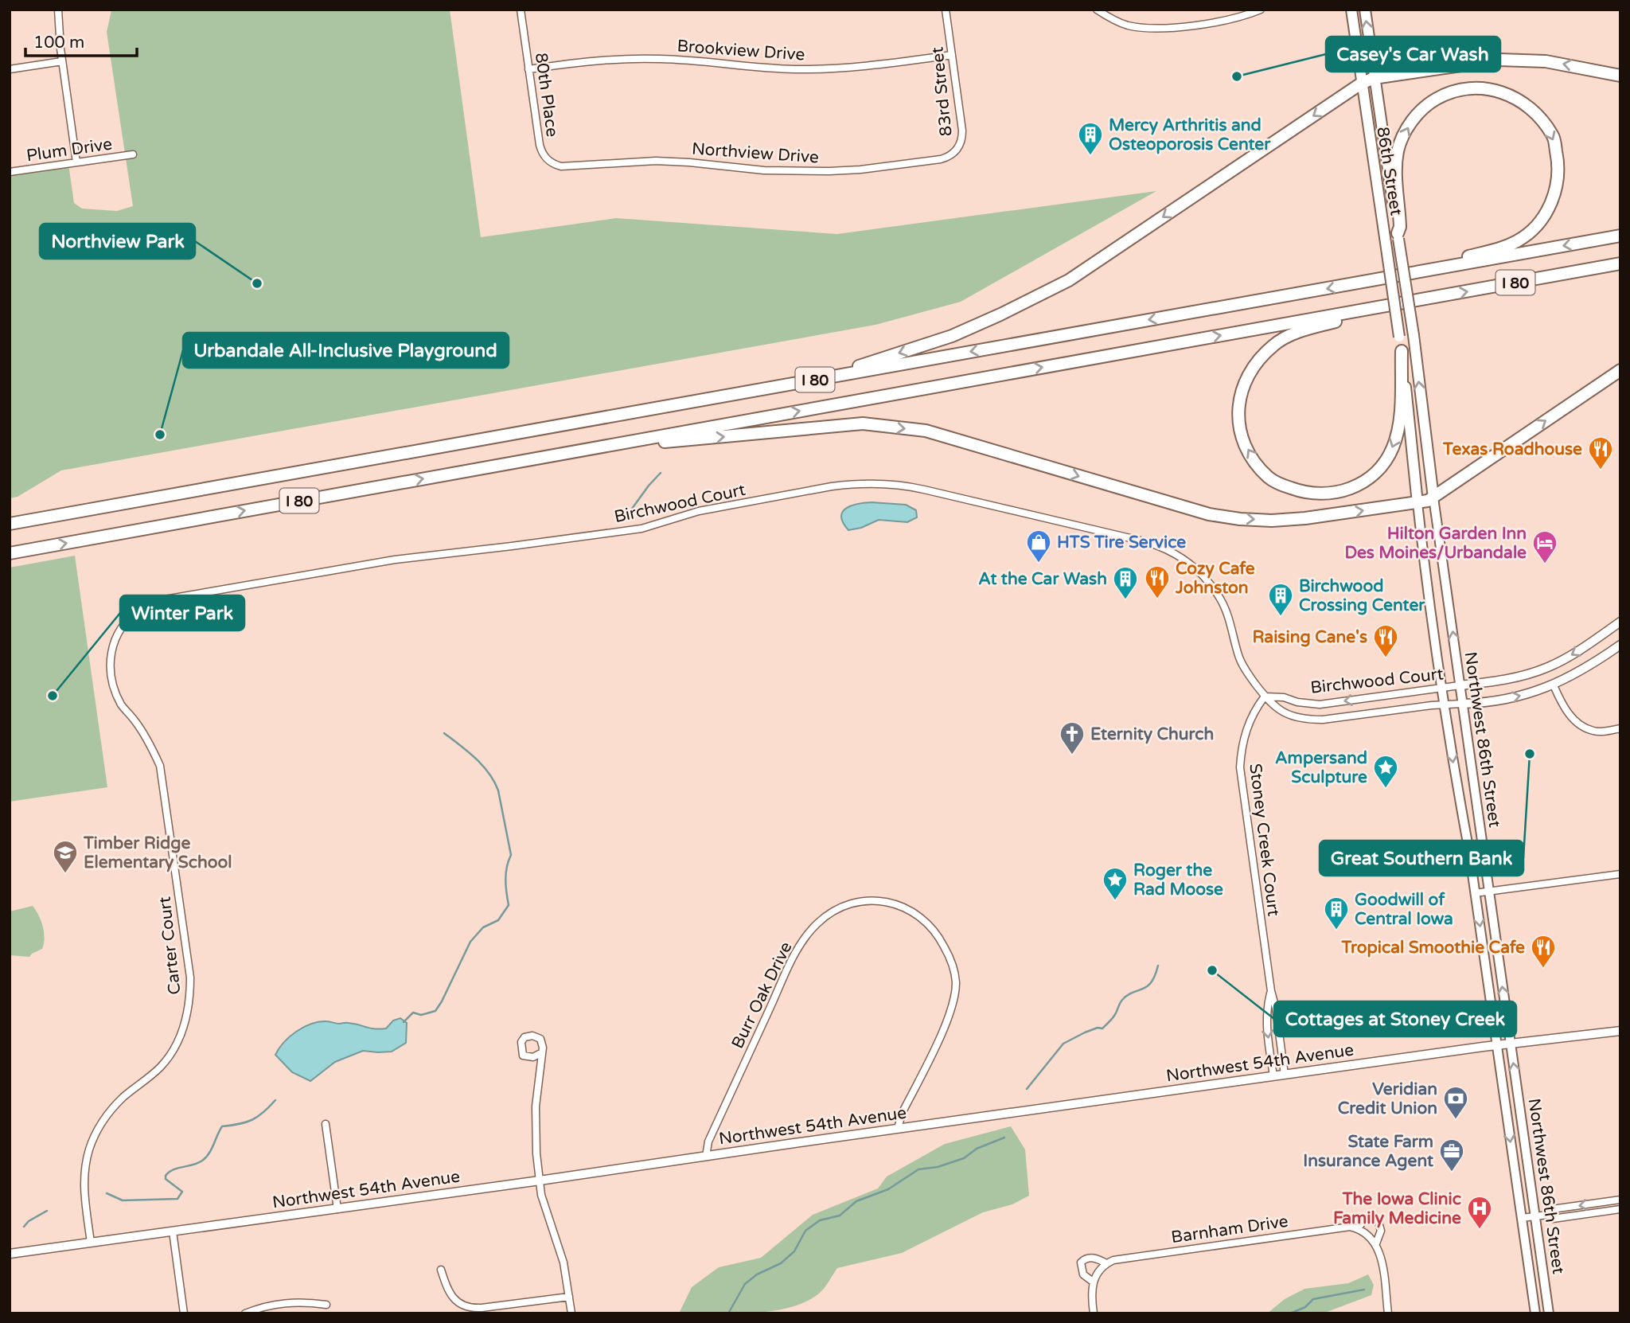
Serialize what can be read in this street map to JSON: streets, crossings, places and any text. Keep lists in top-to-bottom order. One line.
{"streets":{"highway":["I 80"],"main road":["86th Street","Northwest 86th Street"],"street":["Brookview Drive","83rd Street","80th Place","Plum Drive","Northview Drive","Birchwood Court","Stoney Creek Court","Carter Court","Burr Oak Drive","Northwest 54th Avenue","Barnham Drive"]},"crossings":[["Brookview Drive","83rd Street"],["Brookview Drive","80th Place"],["83rd Street","Northview Drive"],["80th Place","Northview Drive"],["86th Street","Northwest 86th Street"],["Birchwood Court","Northwest 86th Street"],["Birchwood Court","Stoney Creek Court"],["Birchwood Court","Carter Court"],["Northwest 86th Street","Northwest 54th Avenue"],["Stoney Creek Court","Northwest 54th Avenue"],["Carter Court","Northwest 54th Avenue"],["Burr Oak Drive","Northwest 54th Avenue"]],"places":{"other":["Casey's Car Wash","Northview Park","Urbandale All-Inclusive Playground","Winter Park","Great Southern Bank","Cottages at Stoney Creek"],"building":["Mercy Arthritis and Osteoporosis Center","At the Car Wash","Birchwood Crossing Center","Goodwill of Central Iowa"],"restaurant":["Texas Roadhouse","Cozy Cafe Johnston","Raising Cane's","Tropical Smoothie Cafe"],"shop":["HTS Tire Service"],"hotel":["Hilton Garden Inn Des Moines/Urbandale"],"church":["Eternity Church"],"place":["Ampersand Sculpture","Roger the Rad Moose"],"school or university":["Timber Ridge Elementary School"],"bank":["Veridian Credit Union"],"office":["State Farm Insurance Agent"],"hospital":["The Iowa Clinic Family Medicine"]},"scale_bar":"100 m"}
